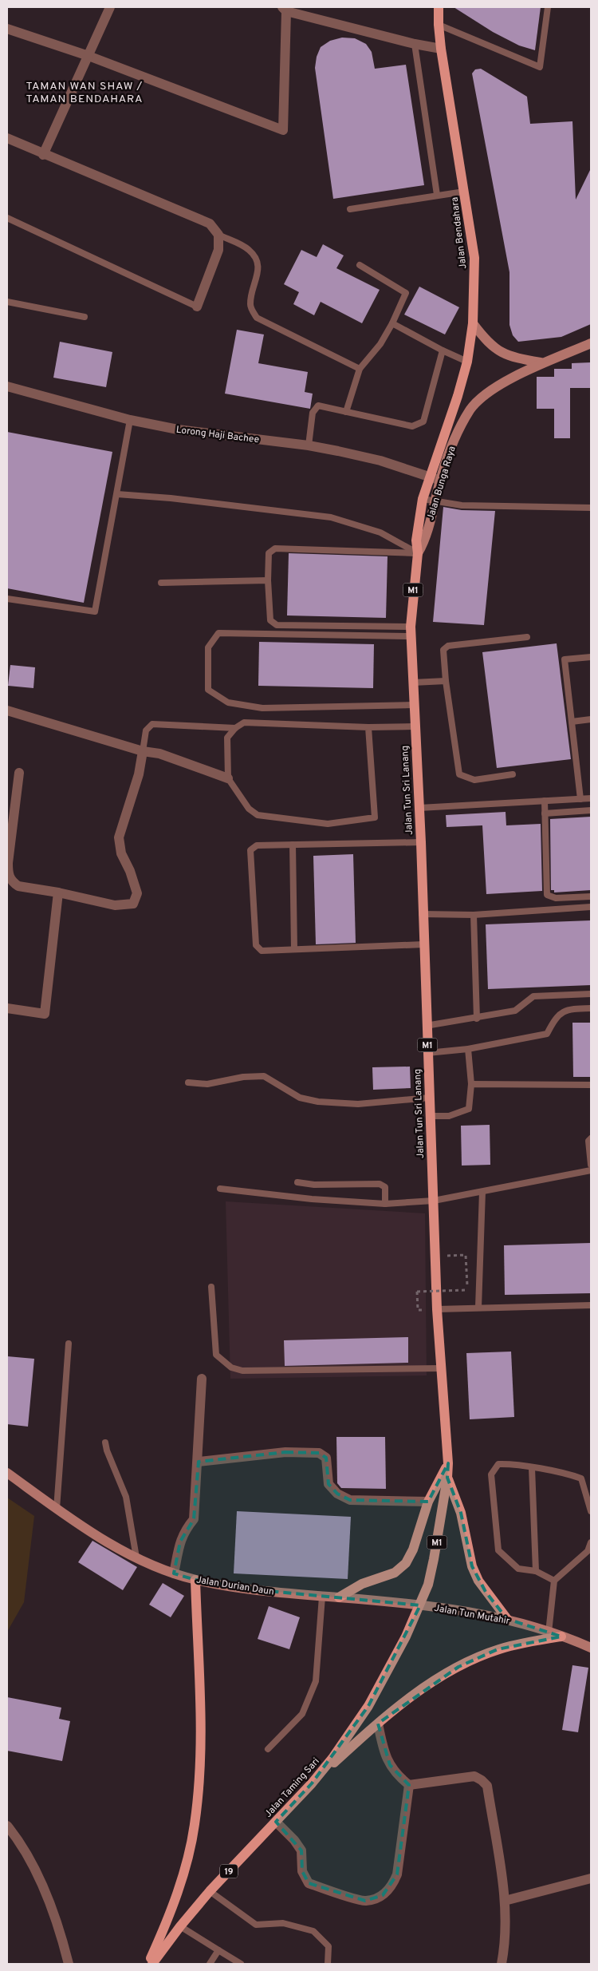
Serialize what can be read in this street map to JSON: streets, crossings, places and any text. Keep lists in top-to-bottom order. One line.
{"streets":{"main road":["Jalan Bendahara","M1","Jalan Tun Sri Lanang","Jalan Taming Sari","19"],"street":["Lorong Haji Bachee","Jalan Bunga Raya","Jalan Durian Daun","Jalan Tun Mutahir"]},"crossings":[["Jalan Bendahara","Lorong Haji Bachee"],["Jalan Bendahara","Jalan Tun Sri Lanang"],["Lorong Haji Bachee","Jalan Bunga Raya"],["Jalan Bunga Raya","Jalan Tun Sri Lanang"],["Jalan Tun Sri Lanang","Jalan Durian Daun"],["Jalan Tun Sri Lanang","Jalan Tun Mutahir"],["Jalan Tun Sri Lanang","Jalan Taming Sari"],["Jalan Durian Daun","Jalan Tun Mutahir"],["Jalan Durian Daun","Jalan Taming Sari"],["Jalan Tun Mutahir","Jalan Taming Sari"]],"districts":["TAMAN WAN SHAW / TAMAN BENDAHARA"]}
